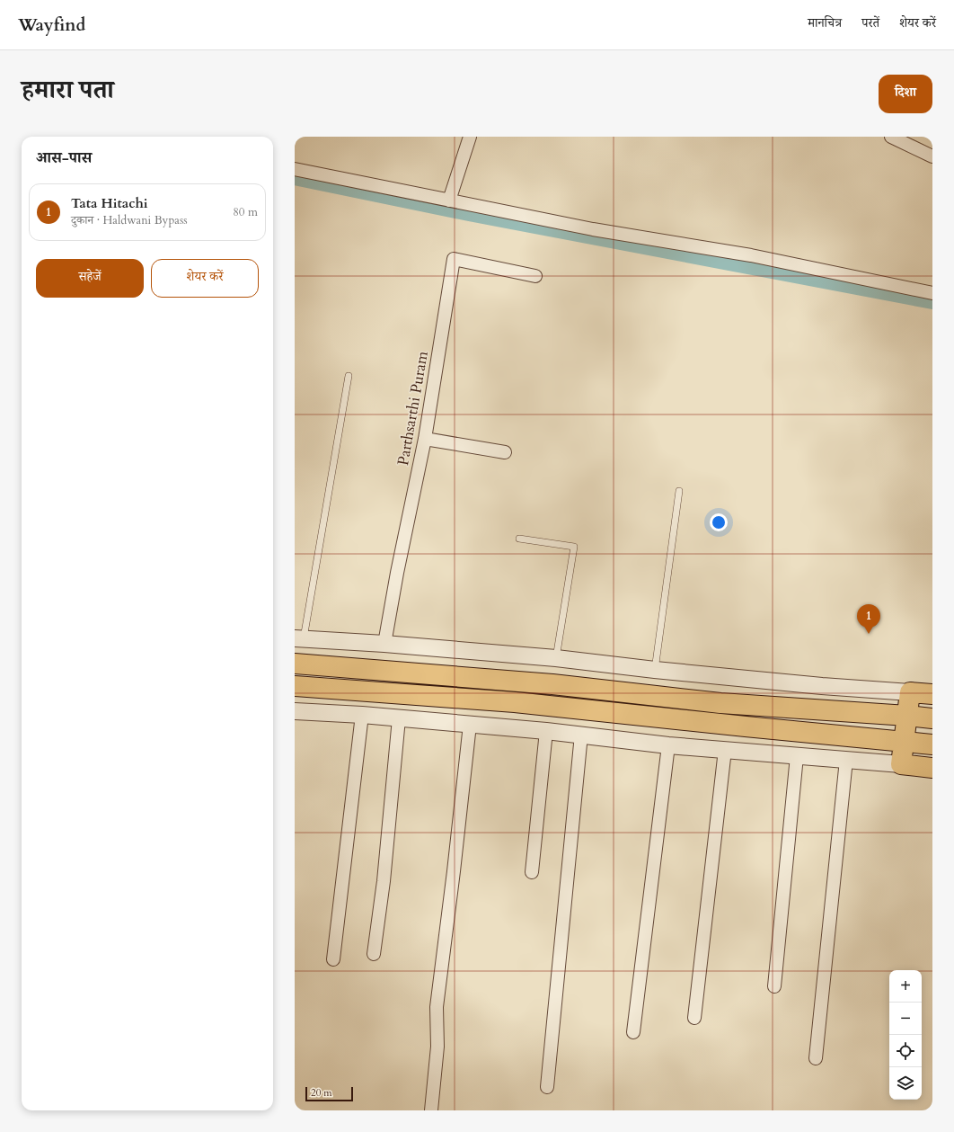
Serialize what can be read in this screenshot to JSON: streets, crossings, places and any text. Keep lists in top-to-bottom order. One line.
{"streets":{"street":["Parthsarthi Puram"]},"scale_bar":"20 m","page":{"header":"Wayfind","nav":["मानचित्र","परतें","शेयर करें"],"title":"हमारा पता","buttons":["दिशा",["सहेजें","शेयर करें"]],"heading":"आस-पास","list":[{"mark":"1","name":"Tata Hitachi","note":"दुकान · Haldwani Bypass","value":"80 m"}],"pins":"1","map_buttons":["+","−"],"scale":"20 m"}}
